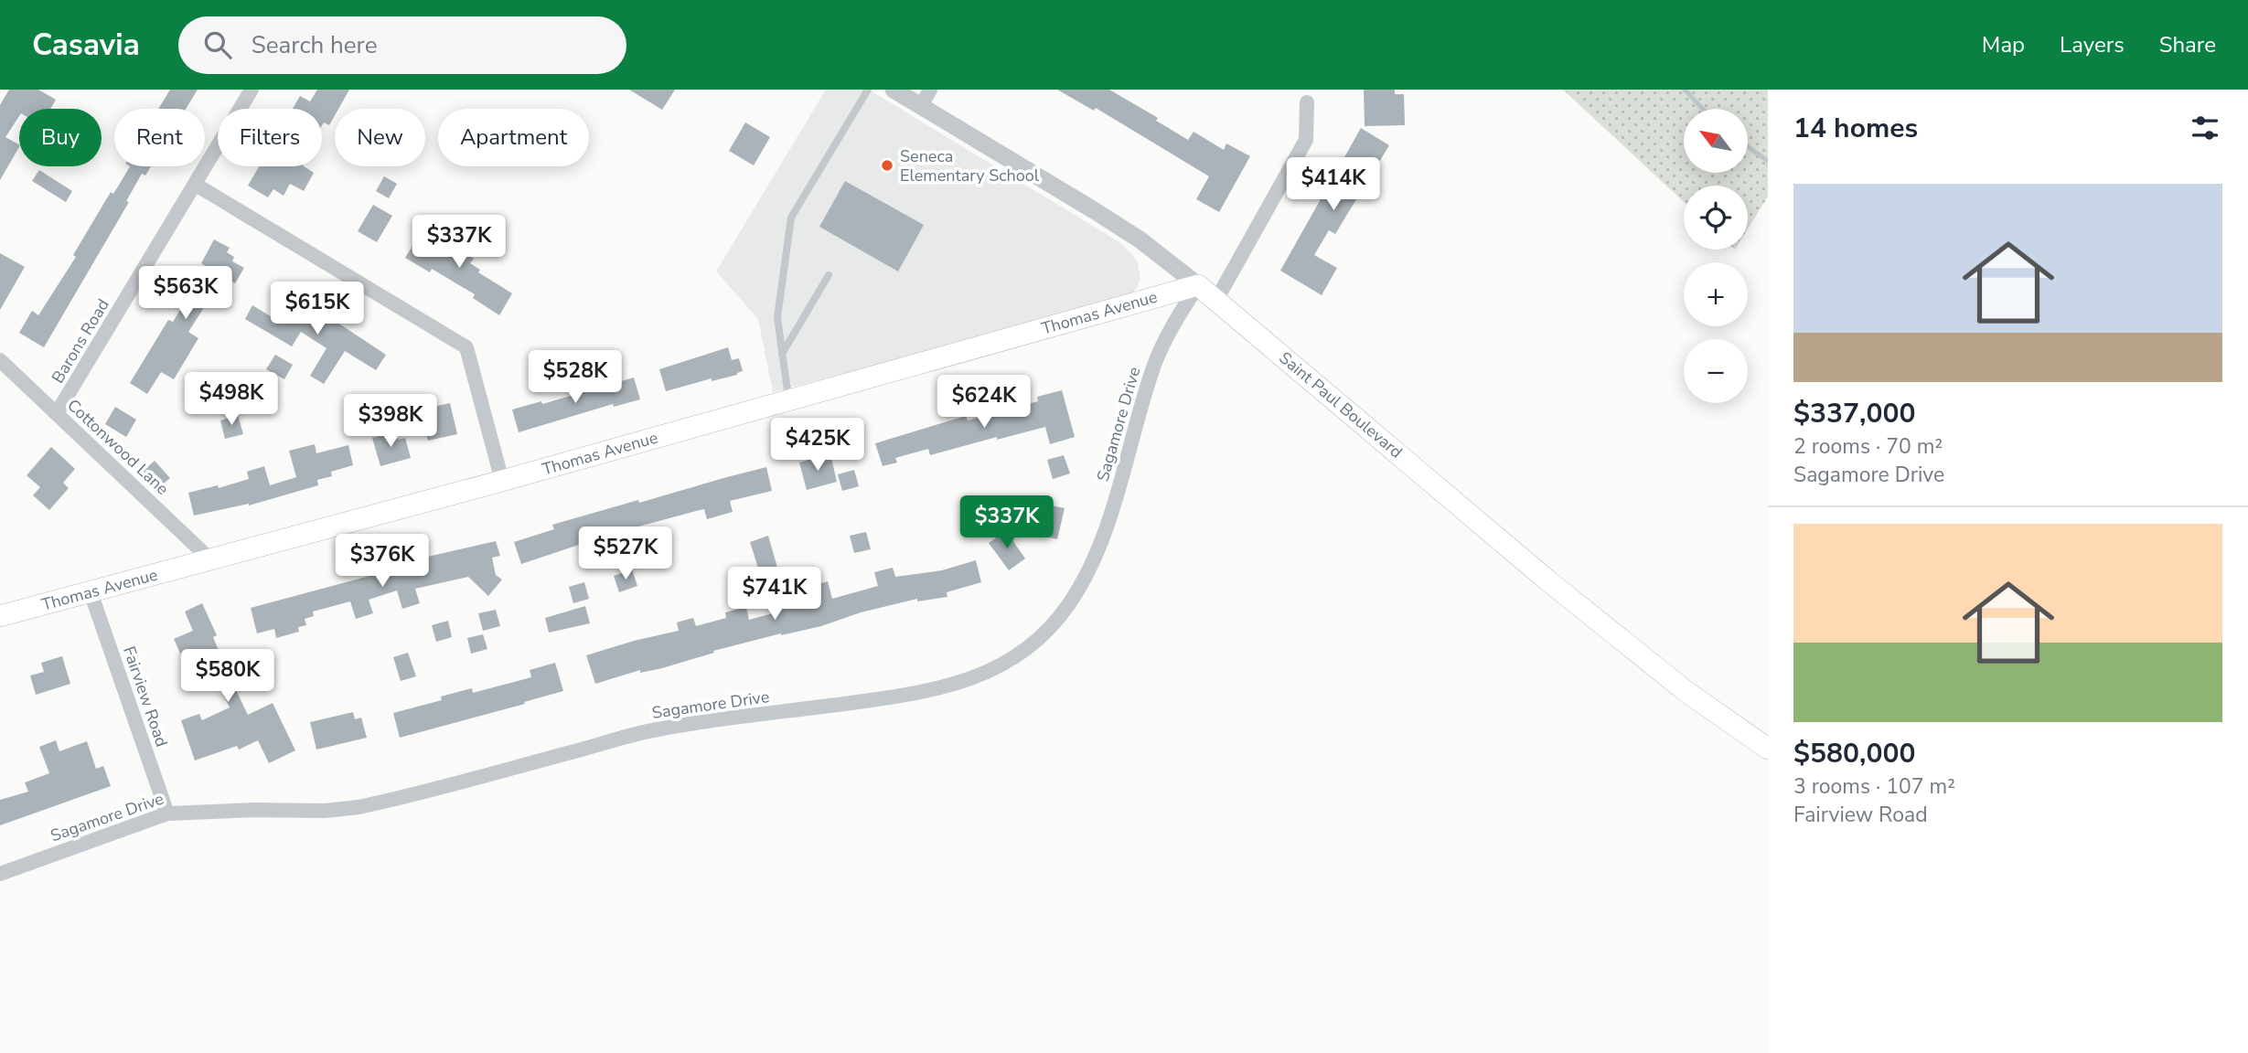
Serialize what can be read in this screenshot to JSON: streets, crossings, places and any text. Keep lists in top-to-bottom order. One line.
{"streets":{"main road":["Thomas Avenue","Saint Paul Boulevard"],"street":["Barons Road","Sagamore Drive","Cottonwood Lane","Fairview Road"]},"crossings":[["Thomas Avenue","Saint Paul Boulevard"],["Thomas Avenue","Sagamore Drive"],["Thomas Avenue","Cottonwood Lane"],["Thomas Avenue","Fairview Road"],["Barons Road","Cottonwood Lane"],["Saint Paul Boulevard","Sagamore Drive"],["Sagamore Drive","Fairview Road"]],"places":["Seneca Elementary School"],"north":"top left","page":{"header":"Casavia","search":"Search here","nav":["Map","Layers","Share"],"heading":"14 homes","map_buttons":["+","−"],"chip":["Buy","Rent","Filters","New","Apartment"],"price":["$414K","$337K","$563K","$615K","$528K","$498K","$624K","$398K","$425K","$337K","$527K","$376K","$741K","$580K"],"list":[{"name":"$337,000","note":"2 rooms · 70 m² · Sagamore Drive"},{"name":"$580,000","note":"3 rooms · 107 m² · Fairview Road"}]}}
